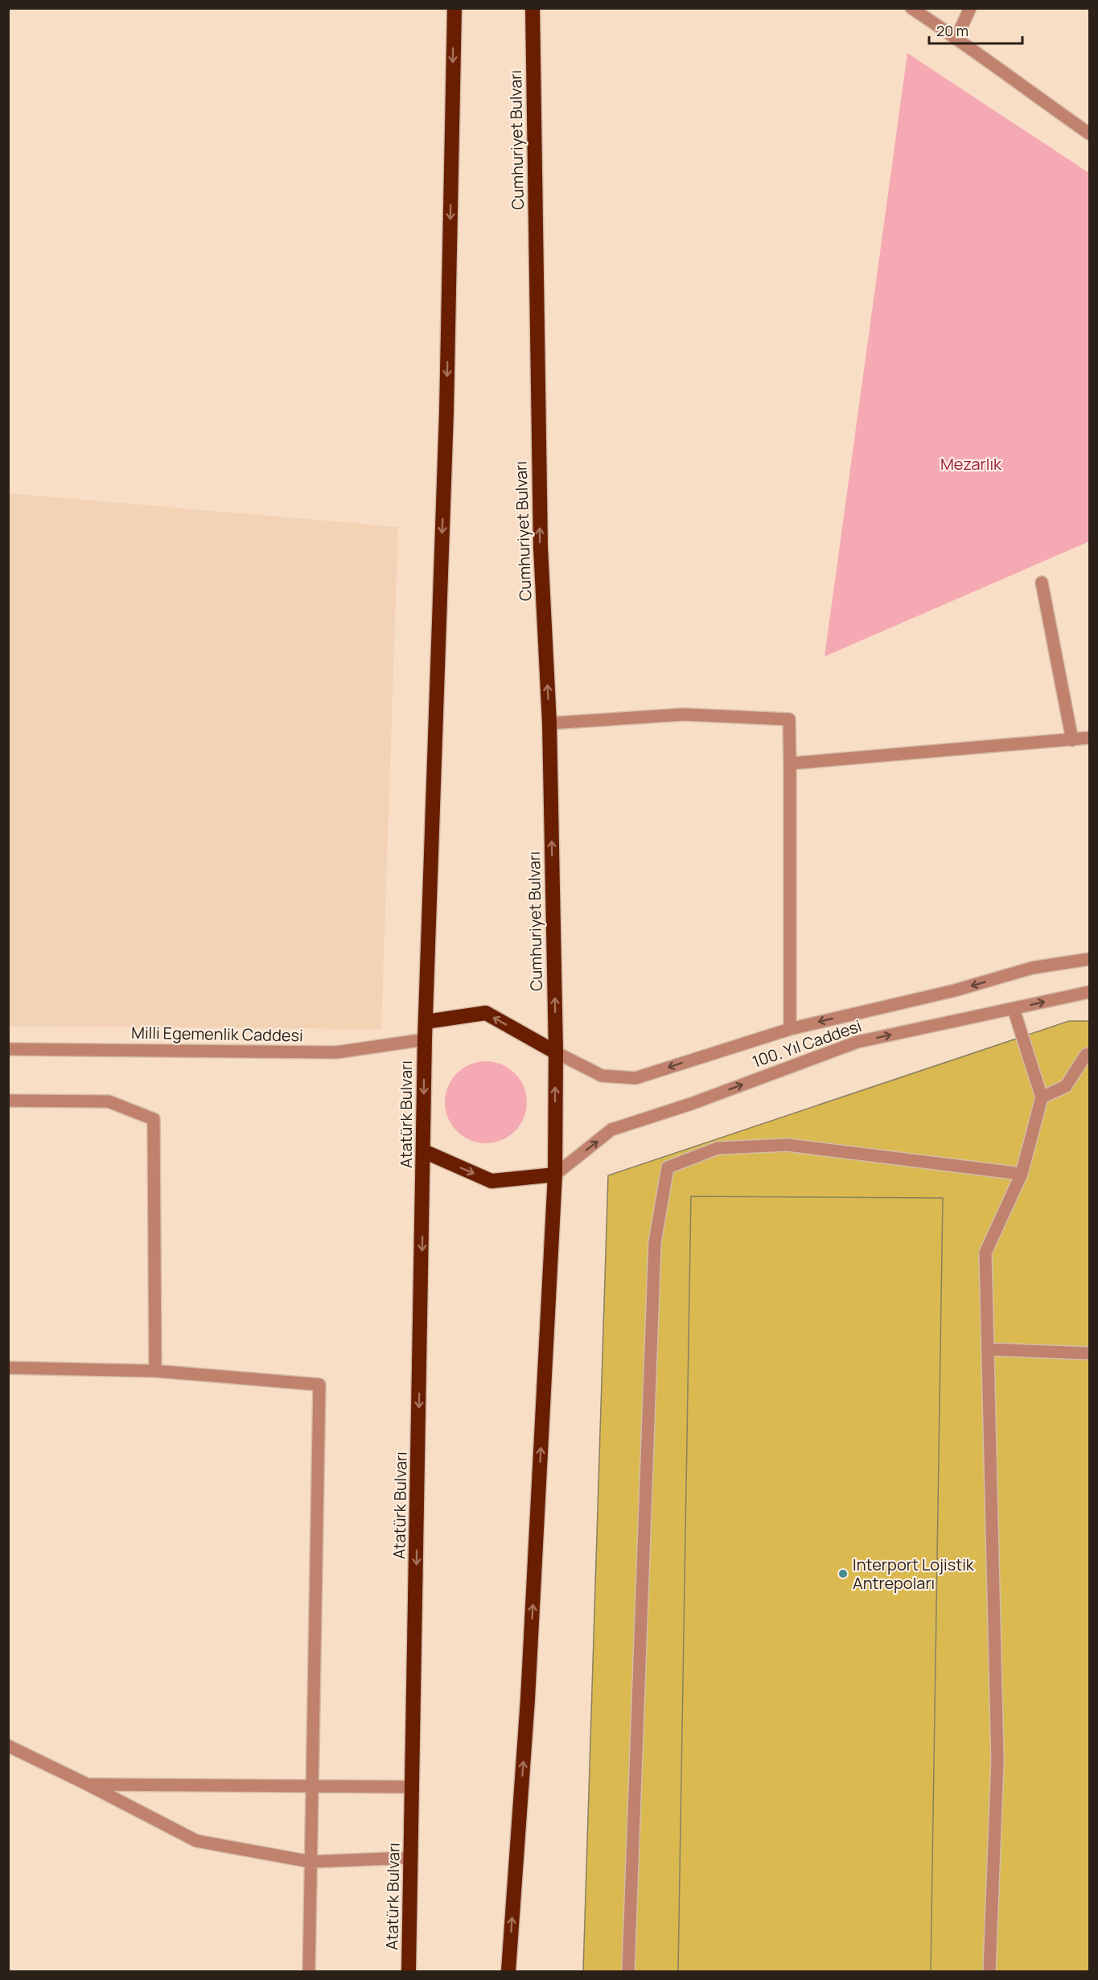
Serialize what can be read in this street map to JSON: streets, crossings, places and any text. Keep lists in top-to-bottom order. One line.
{"streets":{"highway":["Cumhuriyet Bulvarı","Atatürk Bulvarı"],"street":["Milli Egemenlik Caddesi","100. Yıl Caddesi"]},"crossings":[["Cumhuriyet Bulvarı","100. Yıl Caddesi"],["Milli Egemenlik Caddesi","Atatürk Bulvarı"]],"parks":["Mezarlık"],"places":["Interport Lojistik Antrepoları"],"scale_bar":"20 m"}
